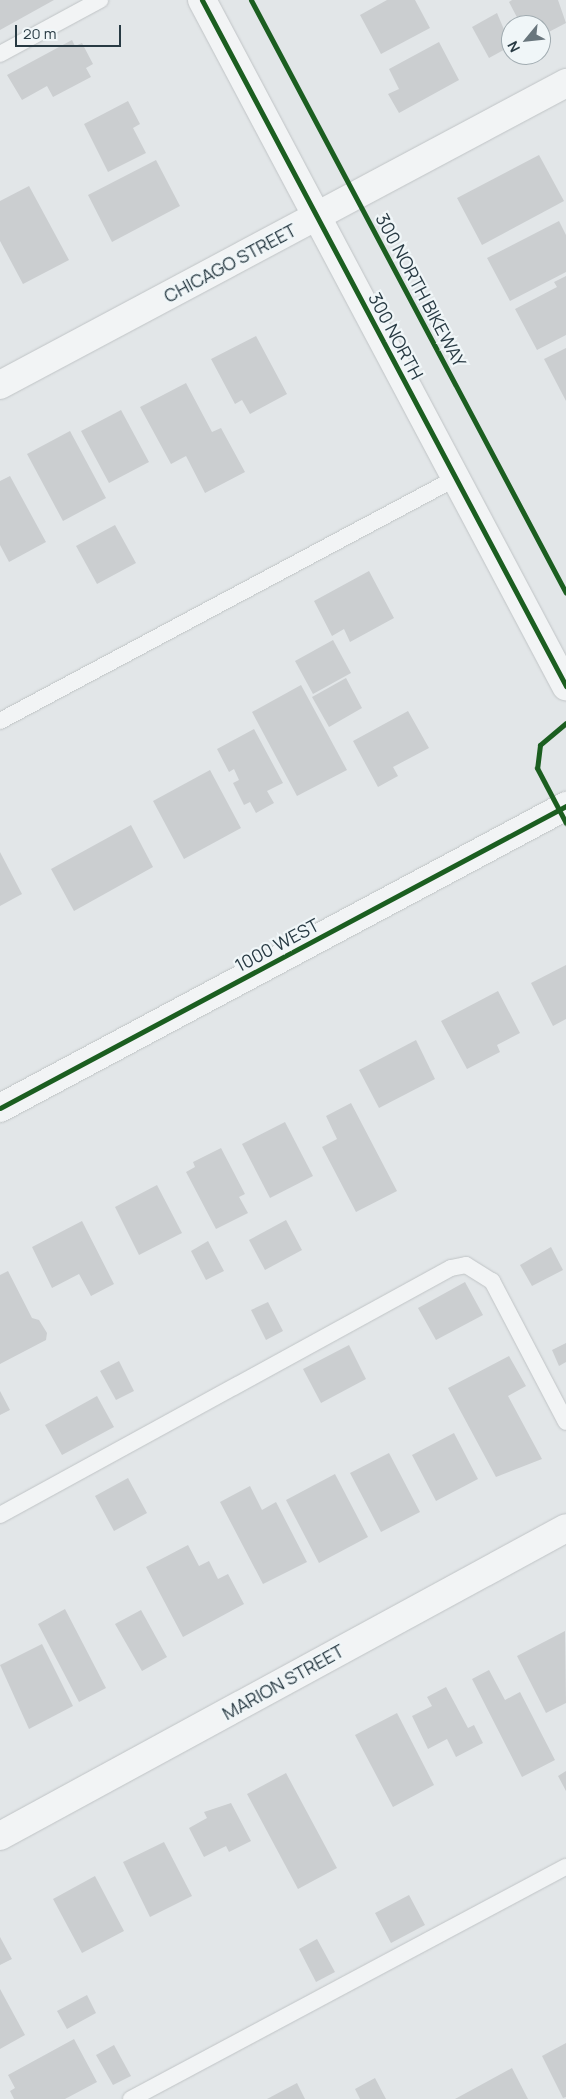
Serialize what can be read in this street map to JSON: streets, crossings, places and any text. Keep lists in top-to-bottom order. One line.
{"streets":{"street":["CHICAGO STREET","300 NORTH","1000 WEST","MARION STREET"],"cycle path":["300 NORTH BIKEWAY"]},"crossings":[["CHICAGO STREET","300 NORTH"]],"scale_bar":"20 m","north":"bottom left"}
